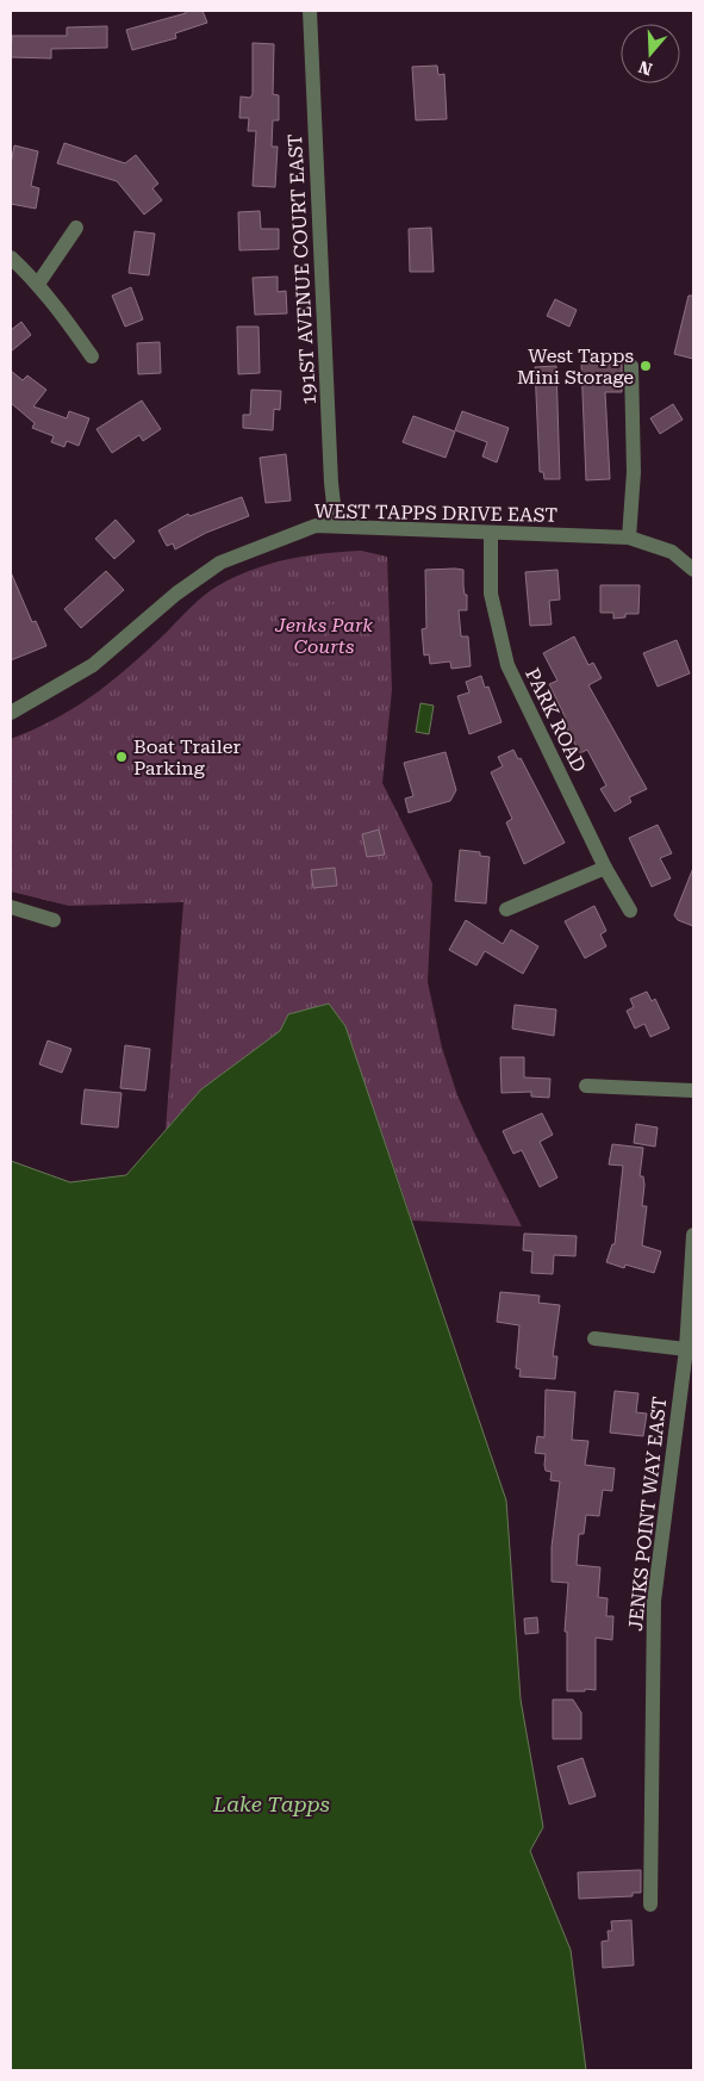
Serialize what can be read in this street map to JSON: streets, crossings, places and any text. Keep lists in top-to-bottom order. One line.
{"streets":{"street":["191ST AVENUE COURT EAST","WEST TAPPS DRIVE EAST","PARK ROAD","JENKS POINT WAY EAST"]},"crossings":[["191ST AVENUE COURT EAST","WEST TAPPS DRIVE EAST"],["WEST TAPPS DRIVE EAST","PARK ROAD"]],"water":["Lake Tapps"],"parks":["Jenks Park Courts"],"places":["West Tapps Mini Storage","Boat Trailer Parking"],"north":"bottom"}
